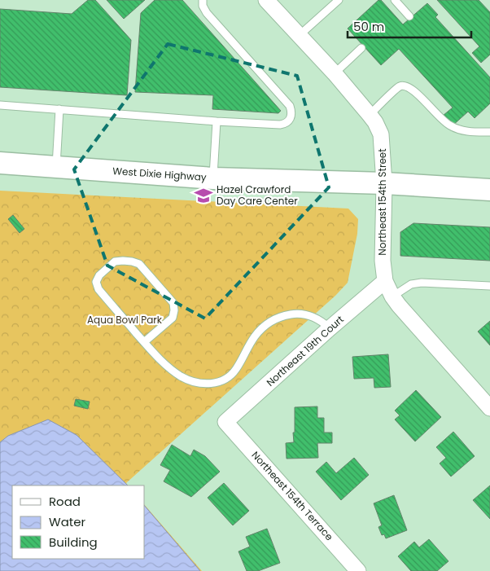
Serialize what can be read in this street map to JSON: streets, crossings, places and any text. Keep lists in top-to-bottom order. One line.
{"streets":{"main road":["West Dixie Highway"],"street":["Northeast 154th Street","Northeast 19th Court","Northeast 154th Terrace"]},"crossings":[["West Dixie Highway","Northeast 154th Street"],["Northeast 154th Street","Northeast 19th Court"],["Northeast 19th Court","Northeast 154th Terrace"]],"parks":["Aqua Bowl Park"],"places":{"school or university":["Hazel Crawford Day Care Center"]},"legend":["Road","Water","Building"],"scale_bar":"50 m"}
